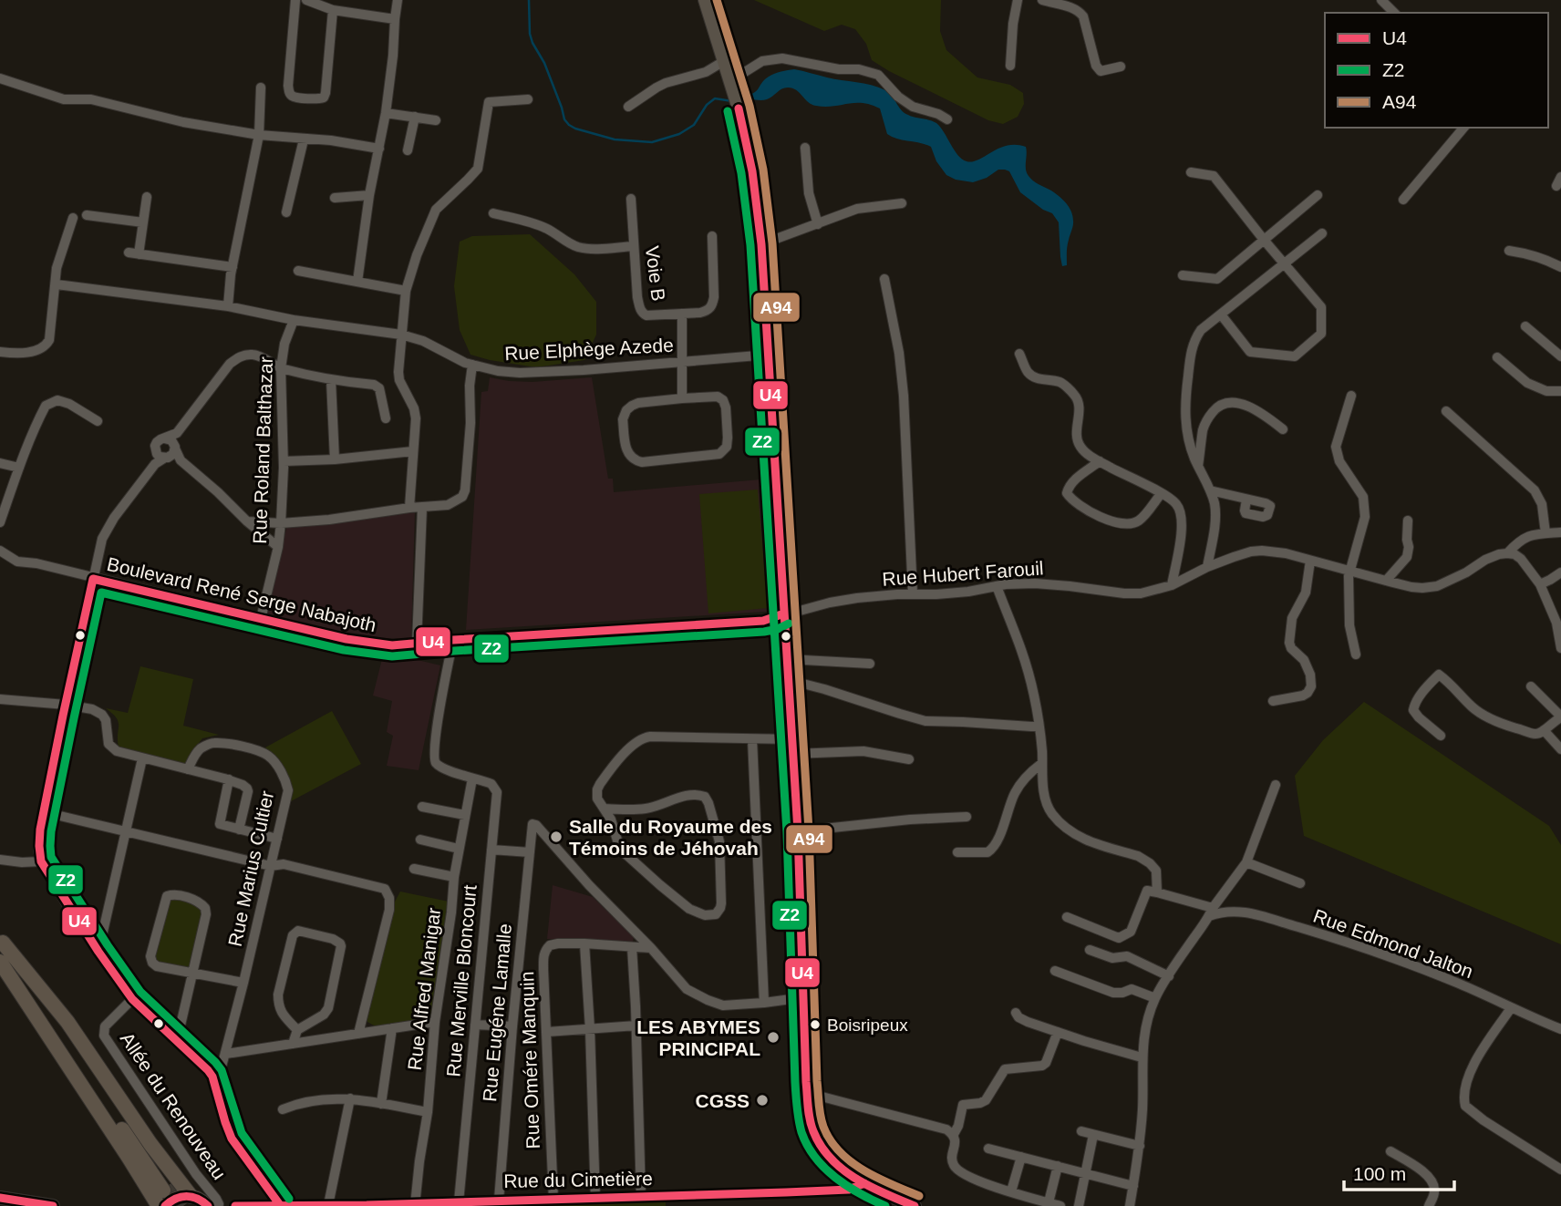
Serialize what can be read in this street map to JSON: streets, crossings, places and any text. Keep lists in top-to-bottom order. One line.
{"streets":{"street":["Voie B","Rue Elphège Azede","Rue Roland Balthazar","Rue Hubert Farouil","Boulevard René Serge Nabajoth","Rue Marius Cultier","Rue Edmond Jalton","Rue Merville Bloncourt","Rue Alfred Manigar","Rue Eugéne Lamalle","Rue Omére Manquin","Allée du Renouveau","Rue du Cimetière"]},"crossings":[["Rue Elphège Azede","Rue Roland Balthazar"],["Rue Roland Balthazar","Boulevard René Serge Nabajoth"],["Rue Hubert Farouil","Boulevard René Serge Nabajoth"],["Rue Merville Bloncourt","Rue Alfred Manigar"],["Rue Merville Bloncourt","Rue du Cimetière"],["Rue Alfred Manigar","Rue du Cimetière"],["Rue Eugéne Lamalle","Rue Omére Manquin"],["Rue Eugéne Lamalle","Rue du Cimetière"],["Rue Omére Manquin","Rue du Cimetière"]],"places":["Salle du Royaume des Témoins de Jéhovah","Boisripeux","LES ABYMES PRINCIPAL","CGSS"],"lines":["transit line A94","transit line U4","transit line Z2"],"legend":["U4","Z2","A94"],"scale_bar":"100 m"}
